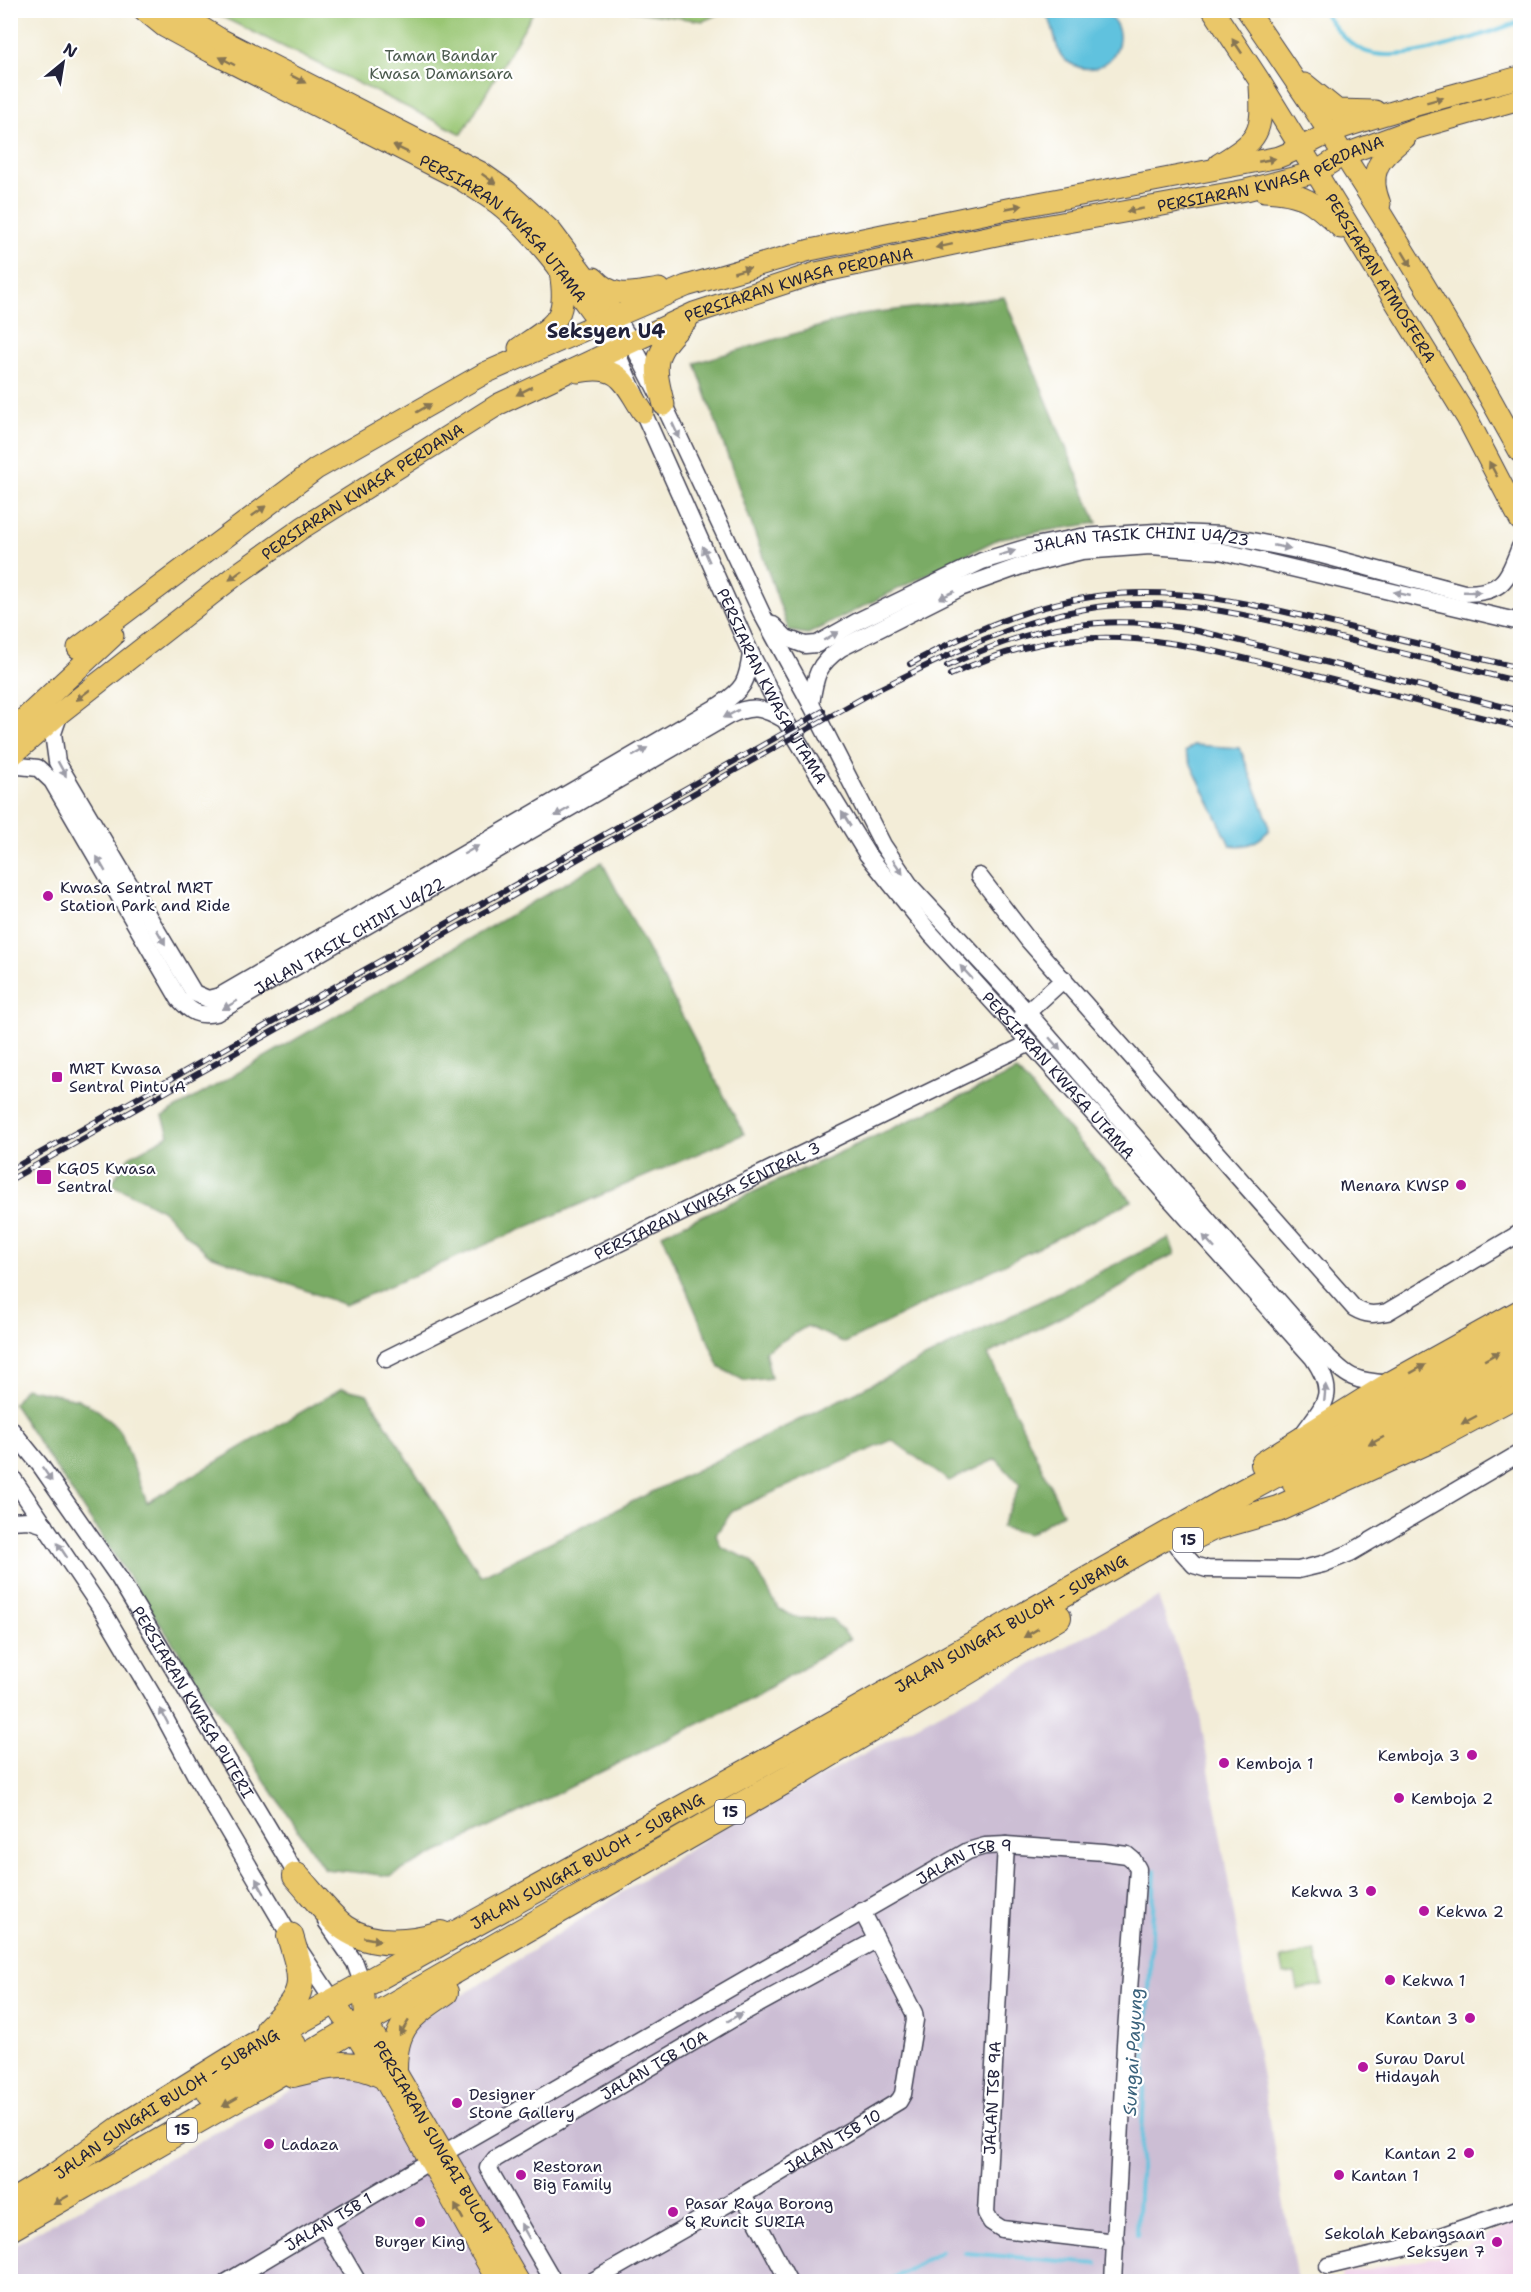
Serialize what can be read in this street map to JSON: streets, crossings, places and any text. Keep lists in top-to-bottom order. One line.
{"streets":{"highway":["15","JALAN SUNGAI BULOH - SUBANG"],"main road":["PERSIARAN KWASA PERDANA","PERSIARAN KWASA UTAMA","PERSIARAN ATMOSFERA","PERSIARAN SUNGAI BULOH"],"street":["JALAN TASIK CHINI U4/23","JALAN TASIK CHINI U4/22","PERSIARAN KWASA SENTRAL 3","PERSIARAN KWASA PUTERI","JALAN TSB 9","JALAN TSB 10A","JALAN TSB 9A","JALAN TSB 10","JALAN TSB 1"]},"crossings":[["PERSIARAN KWASA PERDANA","PERSIARAN KWASA UTAMA"],["PERSIARAN KWASA PERDANA","PERSIARAN ATMOSFERA"],["PERSIARAN KWASA UTAMA","JALAN TASIK CHINI U4/23"],["PERSIARAN KWASA UTAMA","JALAN TASIK CHINI U4/22"],["PERSIARAN KWASA UTAMA","PERSIARAN KWASA SENTRAL 3"],["PERSIARAN KWASA UTAMA","JALAN SUNGAI BULOH - SUBANG"],["JALAN SUNGAI BULOH - SUBANG","PERSIARAN KWASA PUTERI"],["JALAN SUNGAI BULOH - SUBANG","PERSIARAN SUNGAI BULOH"],["PERSIARAN KWASA PUTERI","PERSIARAN SUNGAI BULOH"],["JALAN TSB 9","JALAN TSB 9A"],["JALAN TSB 9","PERSIARAN SUNGAI BULOH"],["JALAN TSB 9","JALAN TSB 10"],["JALAN TSB 9","JALAN TSB 1"],["JALAN TSB 10A","JALAN TSB 10"],["PERSIARAN SUNGAI BULOH","JALAN TSB 1"]],"one_way":["JALAN TSB 10A"],"districts":["Seksyen U4"],"water":["Sungai Payung"],"parks":["Taman Bandar Kwasa Damansara"],"places":{"other":["Kwasa Sentral MRT Station Park and Ride","Menara KWSP","Kemboja 3","Kemboja 1","Kemboja 2","Kekwa 3","Kekwa 2","Kekwa 1","Kantan 3","Surau Darul Hidayah","Designer Stone Gallery","Ladaza","Kantan 2","Restoran Big Family","Kantan 1","Pasar Raya Borong & Runcit SURIA","Burger King","Sekolah Kebangsaan Seksyen 7"],"transit":["MRT Kwasa Sentral Pintu A","KG05 Kwasa Sentral"]},"north":"top right"}
